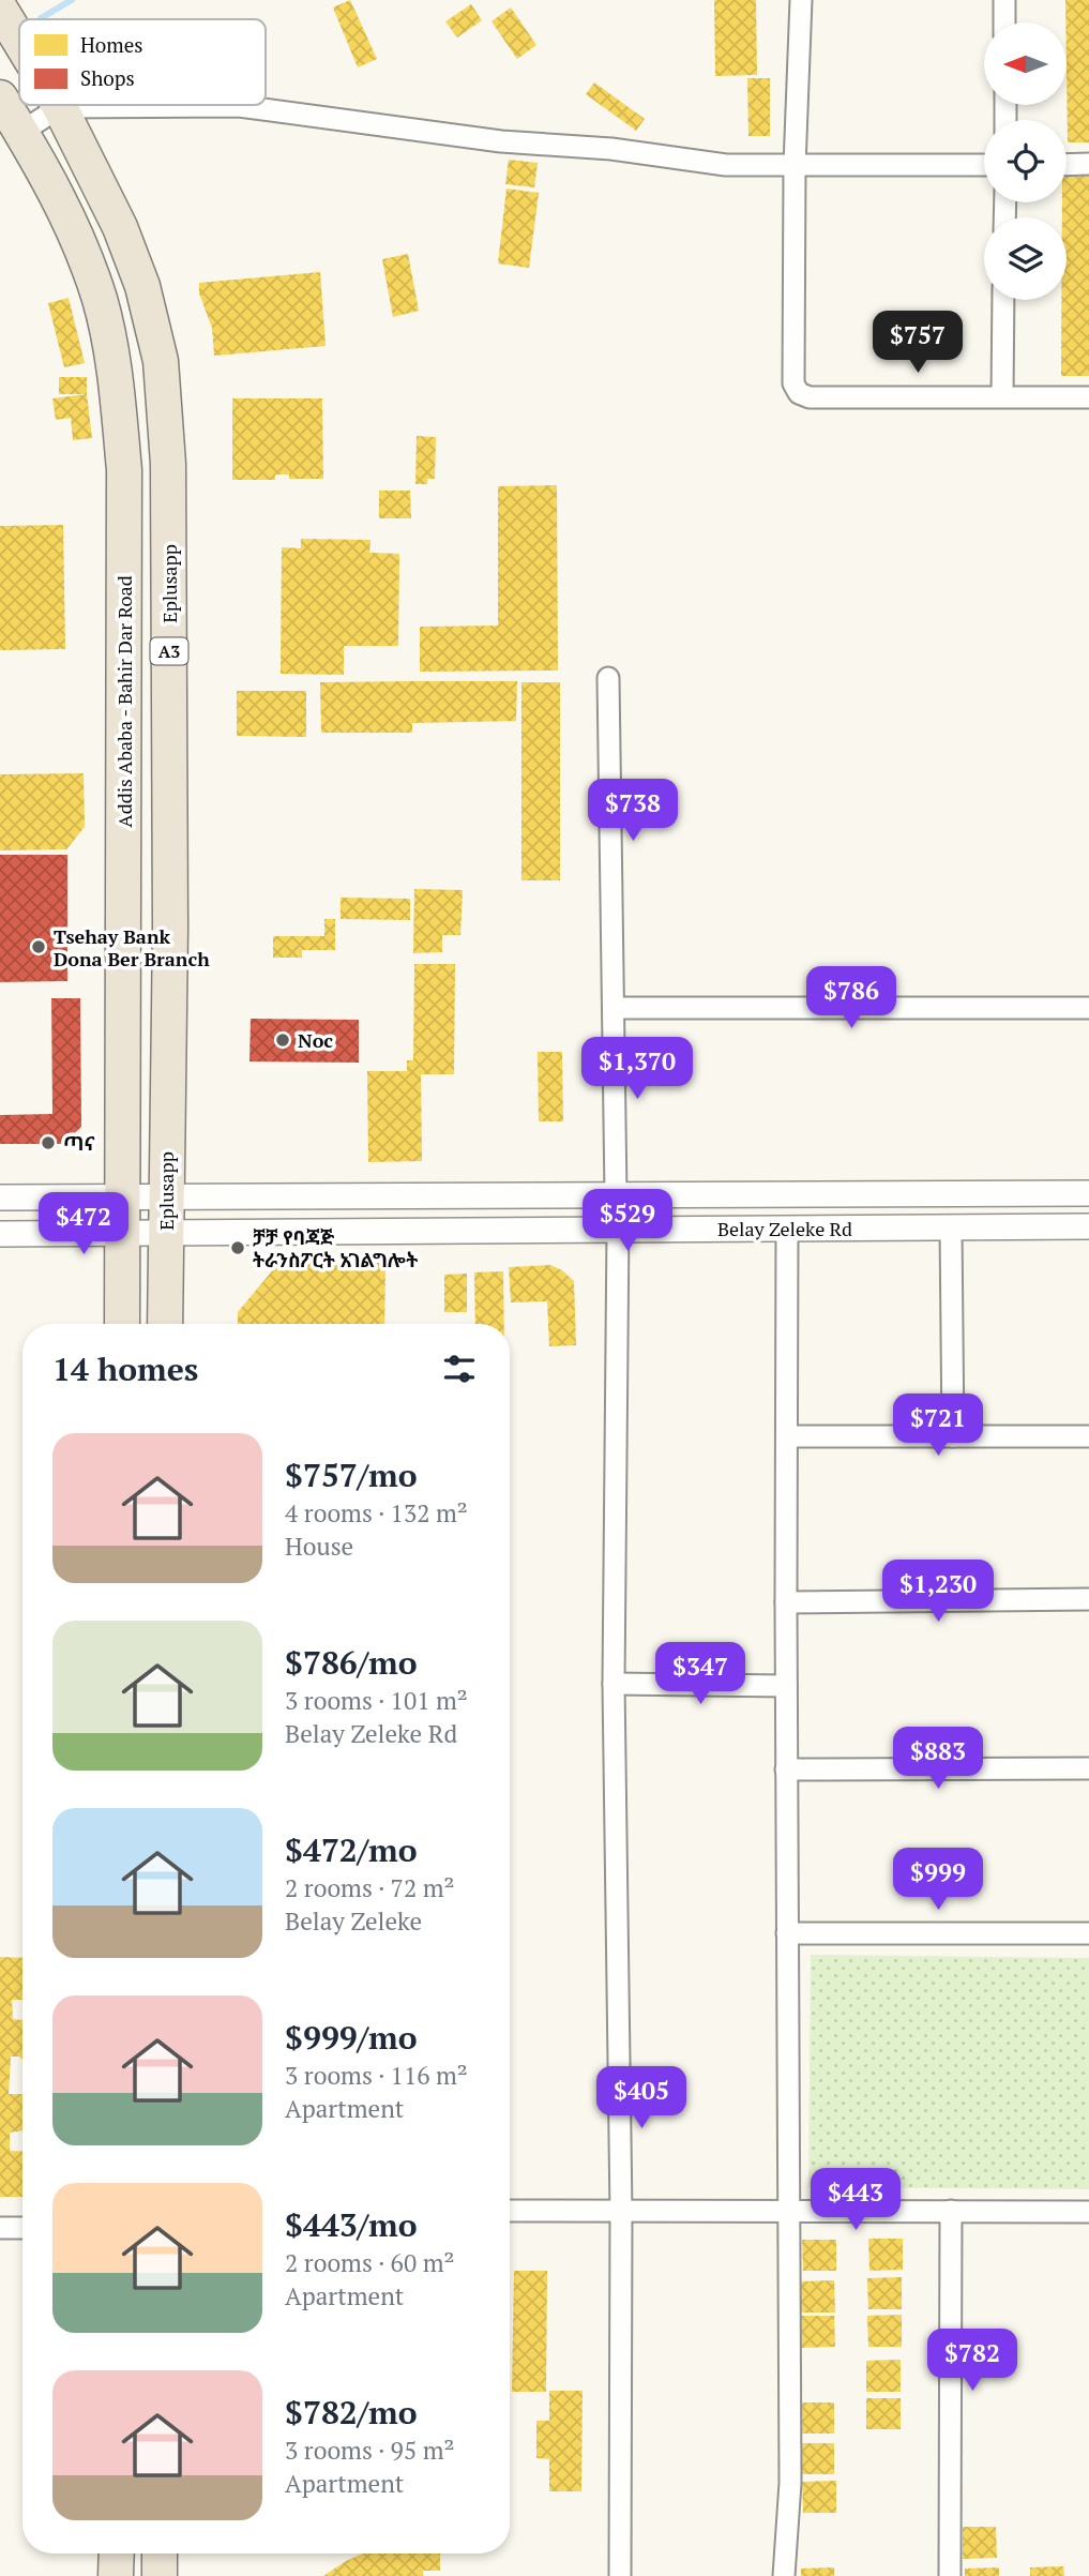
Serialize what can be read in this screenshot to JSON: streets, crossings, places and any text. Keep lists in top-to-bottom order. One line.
{"streets":{"highway":["Eplusapp","A3","Addis Ababa - Bahir Dar Road"],"street":["Belay Zeleke Rd"]},"crossings":[["Eplusapp","Belay Zeleke Rd"],["Addis Ababa - Bahir Dar Road","Belay Zeleke Rd"]],"places":["Tsehay Bank Dona Ber Branch","Noc","ጣና","ቻቻ የባጃጅ ትራንስፖርት አገልግሎት"],"legend":["Homes","Shops"],"north":"left","page":{"price":["$757","$738","$786","$1,370","$529","$472","$721","$1,230","$347","$883","$999","$405","$443","$782"],"heading":"14 homes","list":[{"name":"$757/mo","note":"4 rooms · 132 m² · House"},{"name":"$786/mo","note":"3 rooms · 101 m² · Belay Zeleke Rd"},{"name":"$472/mo","note":"2 rooms · 72 m² · Belay Zeleke"},{"name":"$999/mo","note":"3 rooms · 116 m² · Apartment"},{"name":"$443/mo","note":"2 rooms · 60 m² · Apartment"},{"name":"$782/mo","note":"3 rooms · 95 m² · Apartment"}]}}
